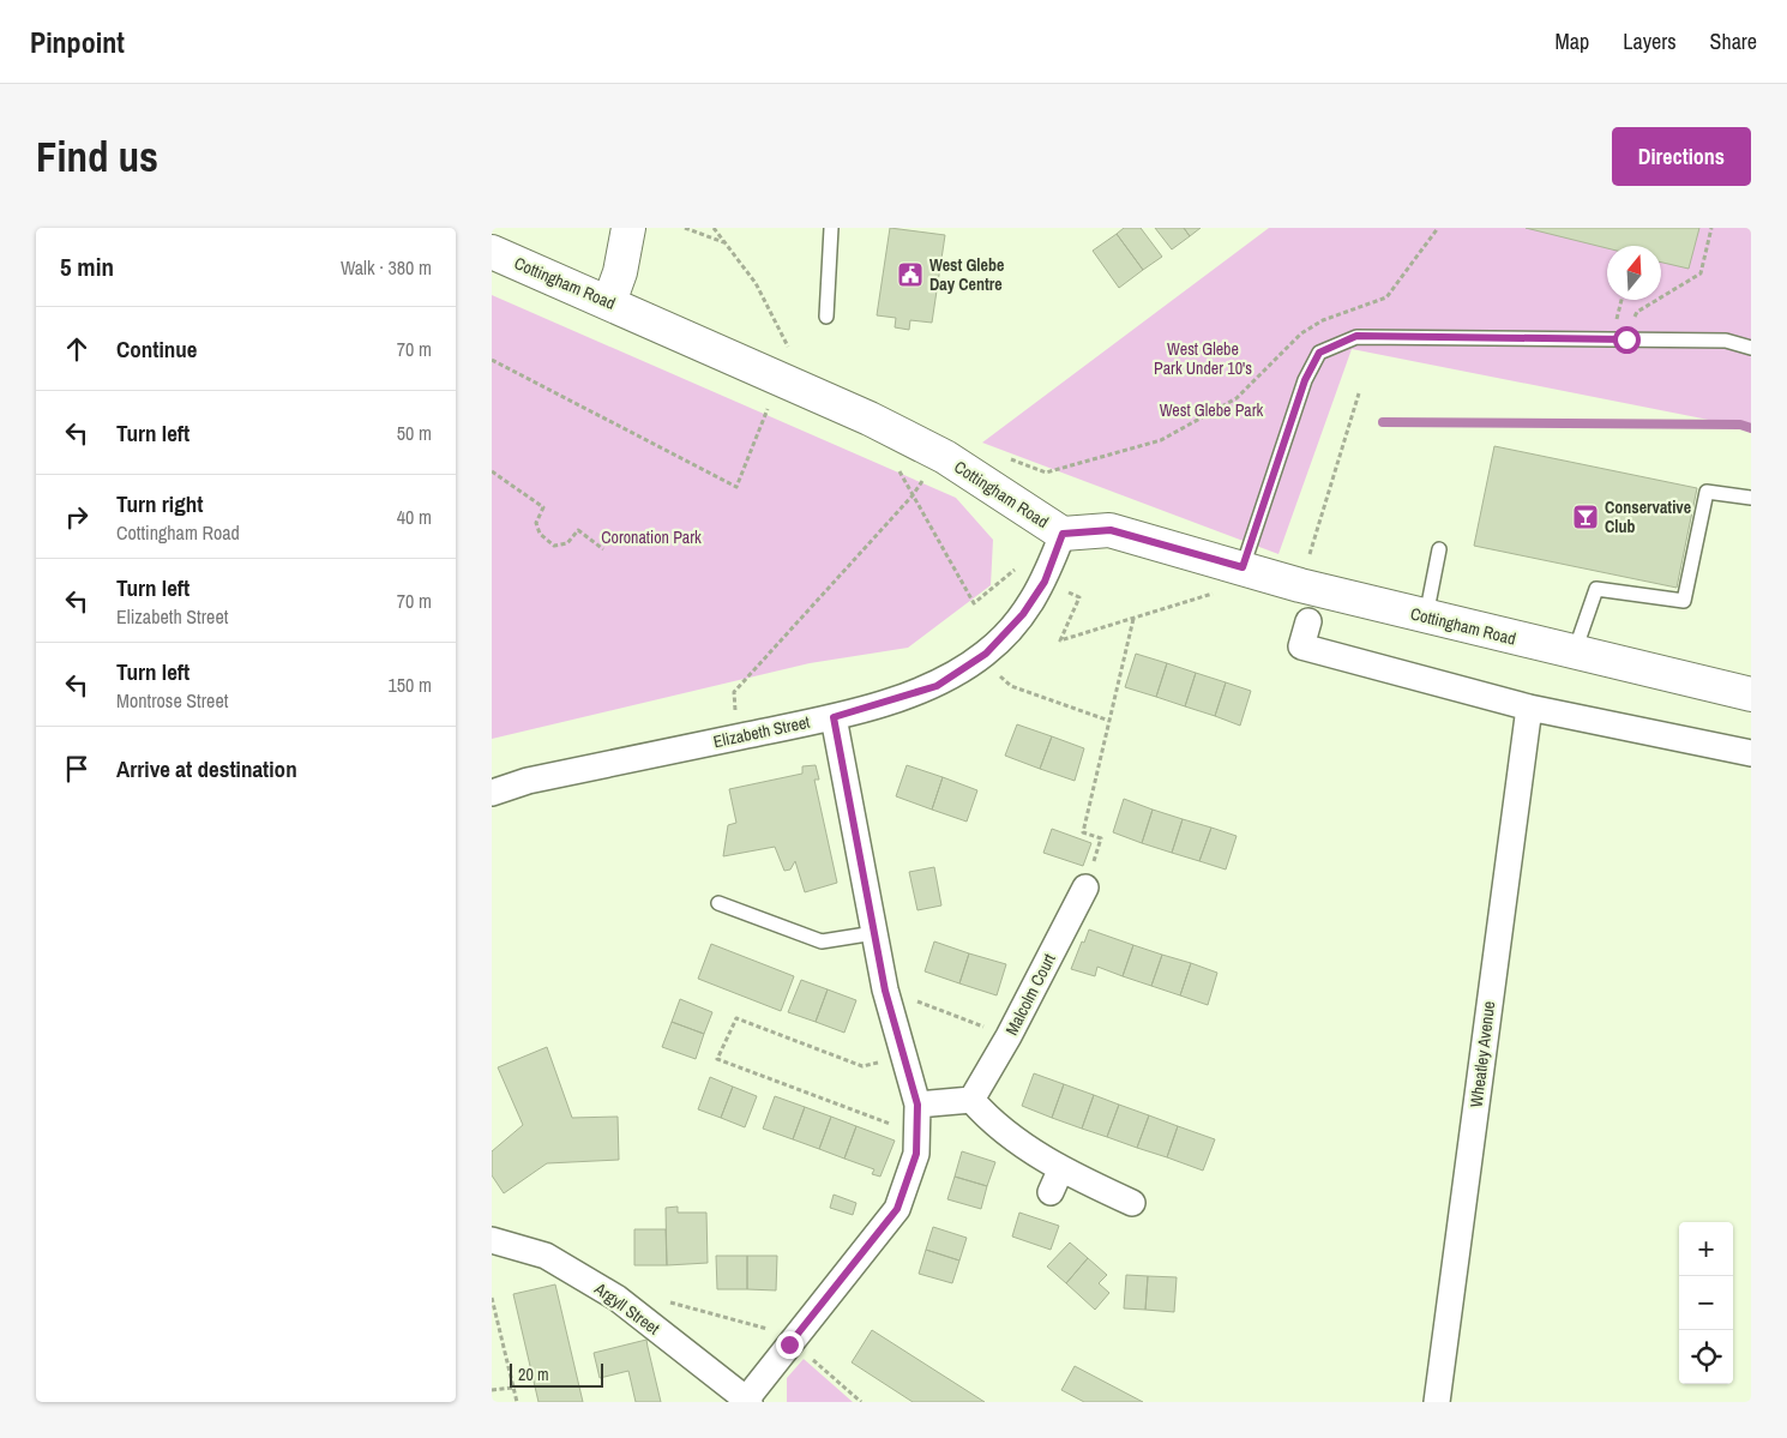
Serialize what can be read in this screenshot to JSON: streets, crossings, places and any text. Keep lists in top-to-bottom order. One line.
{"streets":{"street":["Cottingham Road","Elizabeth Street","Malcolm Court","Wheatley Avenue","Argyll Street"]},"crossings":[["Cottingham Road","Elizabeth Street"]],"parks":["West Glebe Park Under 10's","West Glebe Park","Coronation Park"],"places":{"public building":["West Glebe Day Centre"],"bar":["Conservative Club"]},"scale_bar":"20 m","north":"top","page":{"header":"Pinpoint","nav":["Map","Layers","Share"],"buttons":"Directions","title":"Find us","heading":["5 min","Walk · 380 m"],"list":[["Continue","70 m"],["Turn left","50 m"],["Turn right","Cottingham Road","40 m"],["Turn left","Elizabeth Street","70 m"],["Turn left","Montrose Street","150 m"],"Arrive at destination"],"map_buttons":["+","−"],"scale":"20 m"}}
